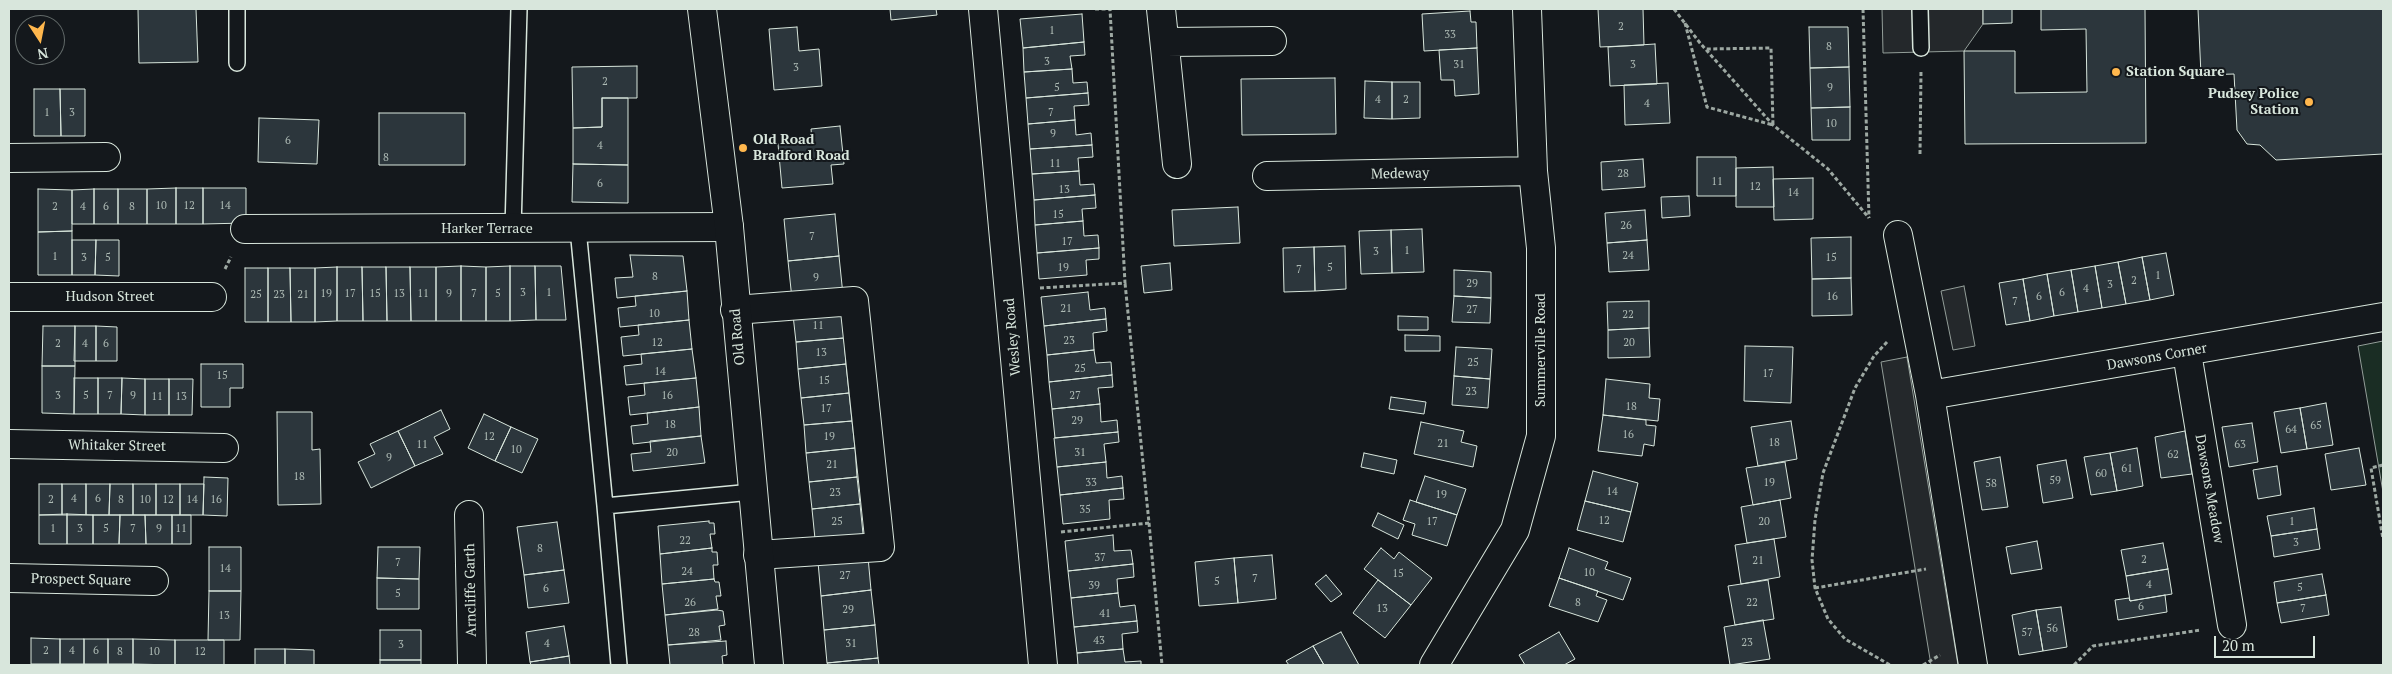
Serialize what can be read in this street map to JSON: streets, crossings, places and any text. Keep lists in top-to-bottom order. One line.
{"streets":{"street":["Medeway","Harker Terrace","Hudson Street","Old Road","Wesley Road","Summerville Road","Dawsons Corner","Whitaker Street","Dawsons Meadow","Prospect Square","Arncliffe Garth"]},"crossings":[["Medeway","Summerville Road"],["Harker Terrace","Old Road"],["Dawsons Corner","Dawsons Meadow"]],"places":["Station Square","Pudsey Police Station","Old Road Bradford Road"],"house_numbers":["2","1","33","8","3","31","3","3","2","5","9","4","2","4","1","3","7","10","9","6","4","8","11","28","11","6","12","13","14","10","12","14","2","4","6","8","15","26","7","17","1","3","24","1","3","5","15","19","5","7","1","8","9","2","29","3","4","3","1","6","19","17","15","13","11","9","7","5","25","23","21","16","6","7","21","27","10","22","11","23","12","20","2","4","6","13","25","25","14","17","15","15","23","3","5","7","9","16","27","11","13","18","17","29","18","65","64","16","12","19","18","21","11","63","10","20","31","62","9","21","61","60","18","59","33","19","58","14","23","19","4","6","2","8","10","12","14","16","35","12","25","17","20","1","1","3","5","7","9","11","22","3","8","37","2","21","7","14","24","10","15","27","7","5","4","39","5","6","5","26","8","22","6","13","7","29","41","13","56","28","57","43","23","4","31","3","2","4","6","8","10","12"],"scale_bar":"20 m","north":"bottom"}
